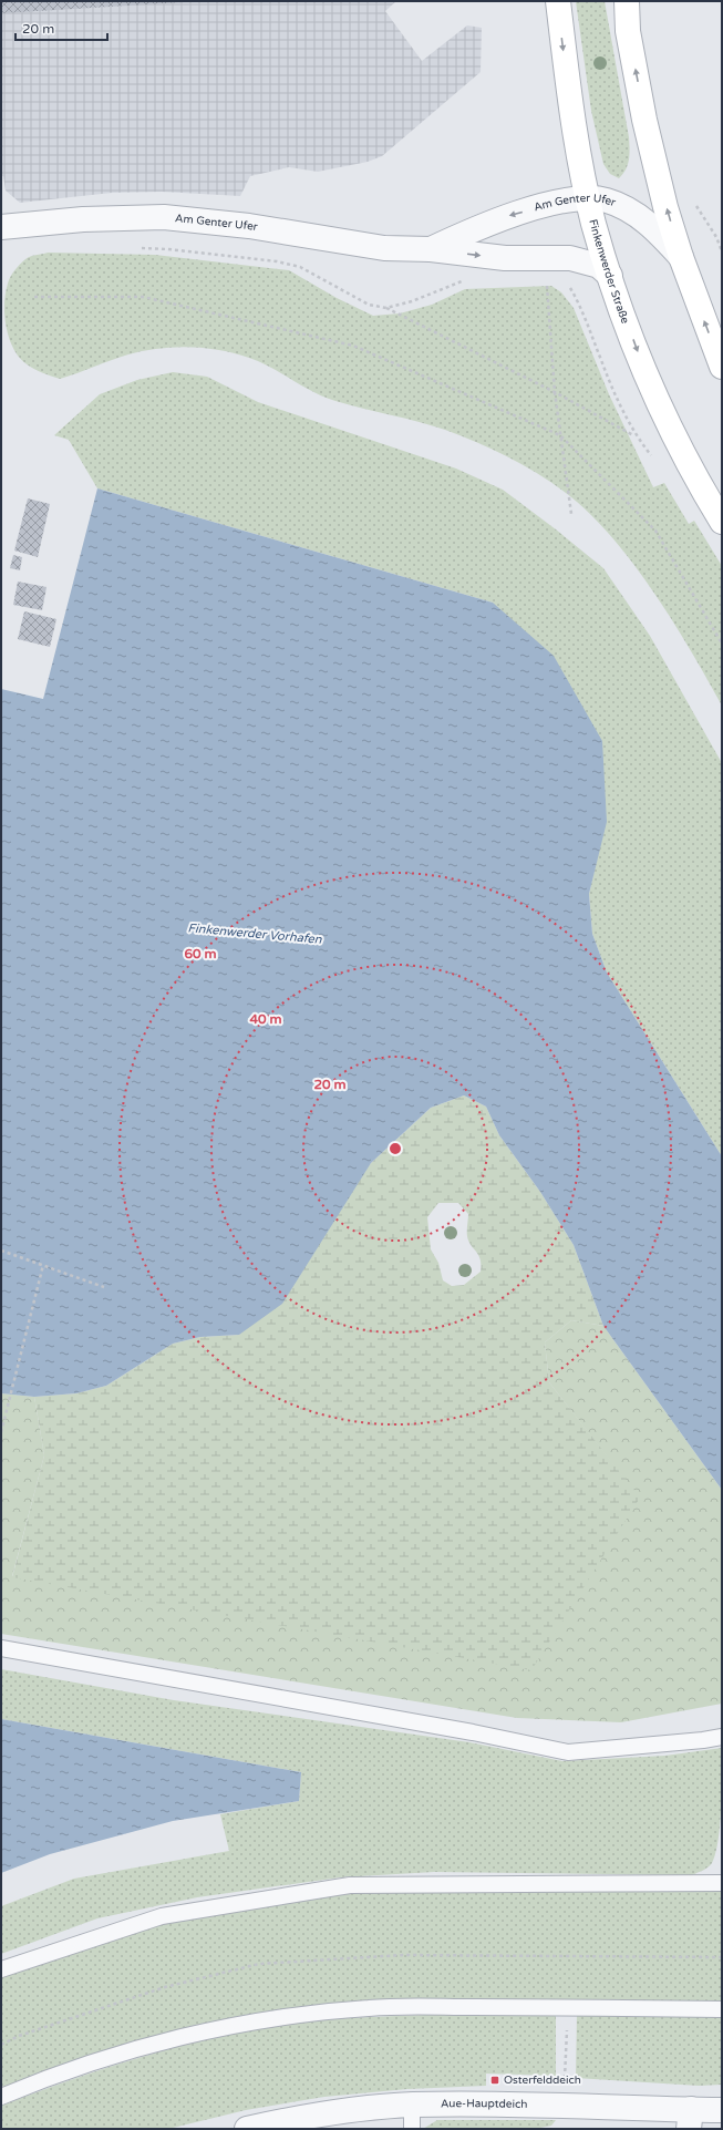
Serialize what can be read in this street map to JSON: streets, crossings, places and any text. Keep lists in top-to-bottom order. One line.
{"streets":{"main road":["Finkenwerder Straße"],"street":["Am Genter Ufer","Aue-Hauptdeich"]},"crossings":[["Am Genter Ufer","Finkenwerder Straße"]],"water":["Finkenwerder Vorhafen"],"places":{"transit":["Osterfelddeich"]},"scale_bar":"20 m","rings":["60 m","40 m","20 m"]}
